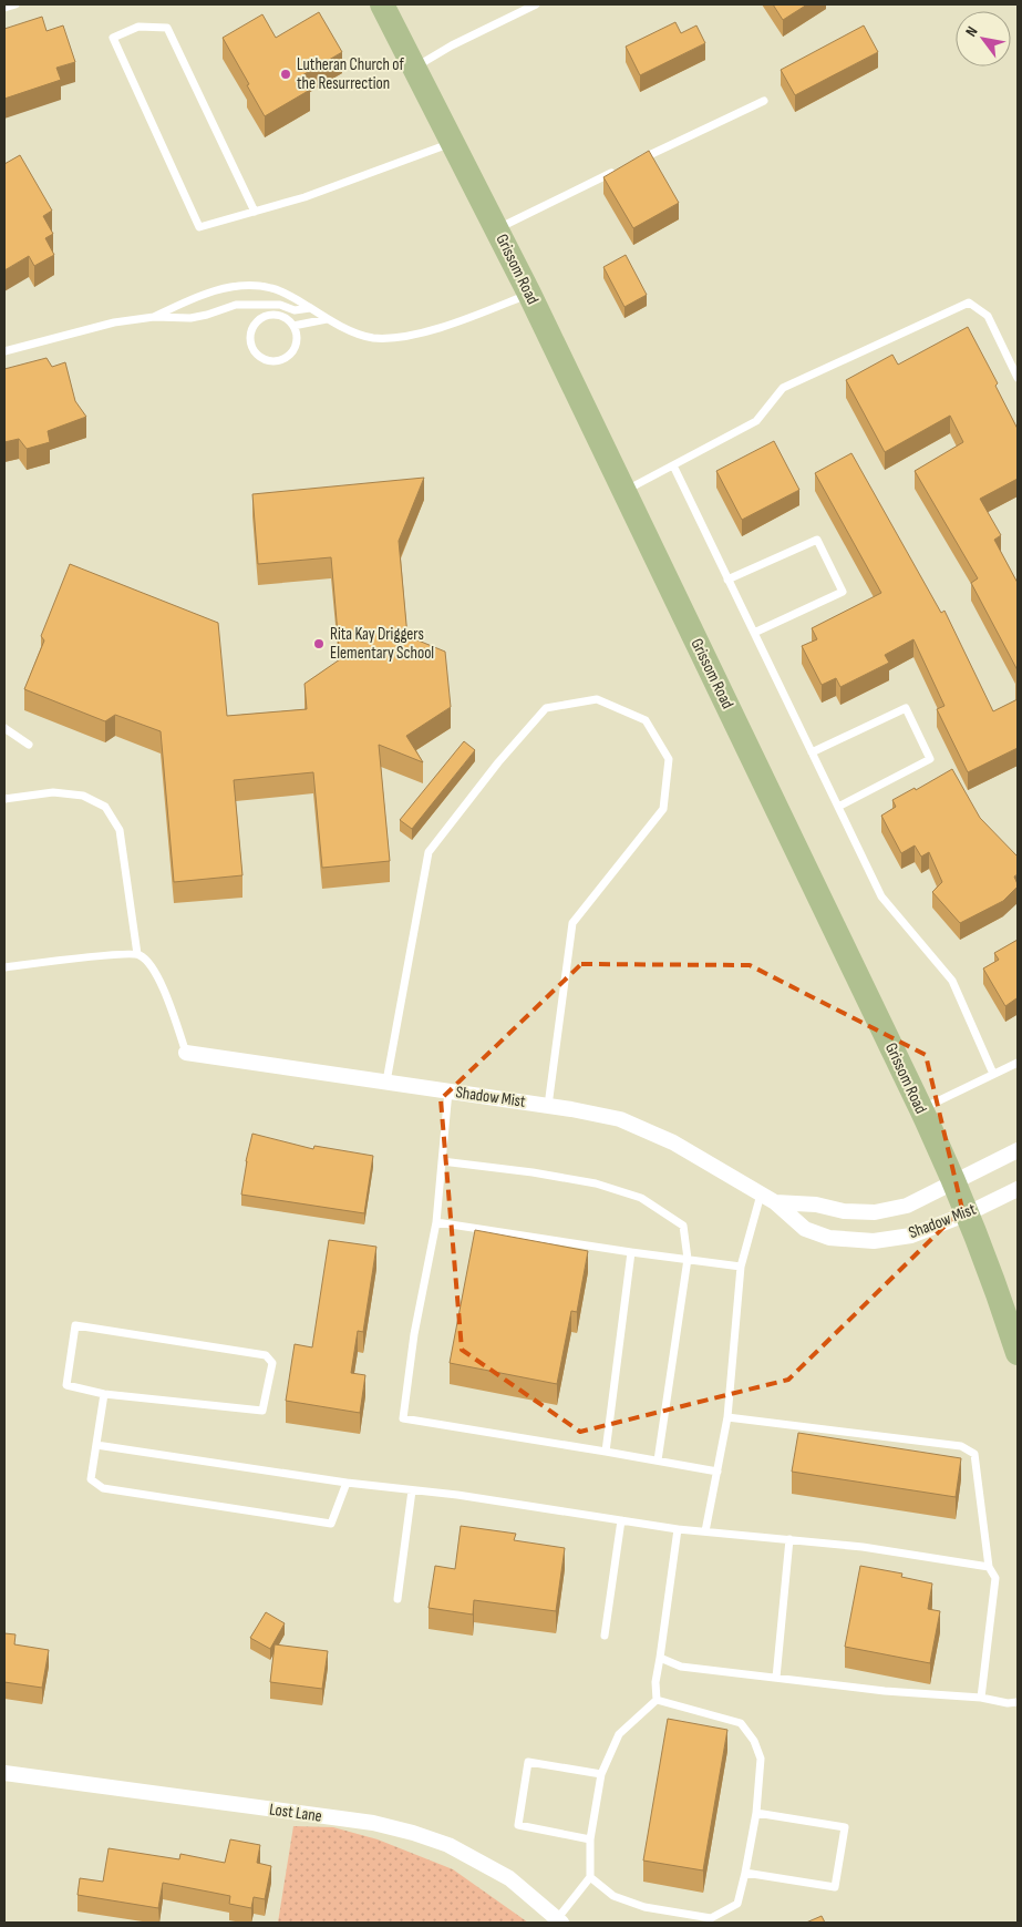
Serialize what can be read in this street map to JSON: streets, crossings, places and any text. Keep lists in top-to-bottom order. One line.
{"streets":{"main road":["Grissom Road"],"street":["Shadow Mist","Lost Lane"]},"crossings":[["Grissom Road","Shadow Mist"]],"places":["Lutheran Church of the Resurrection","Rita Kay Driggers Elementary School"],"north":"top left"}
